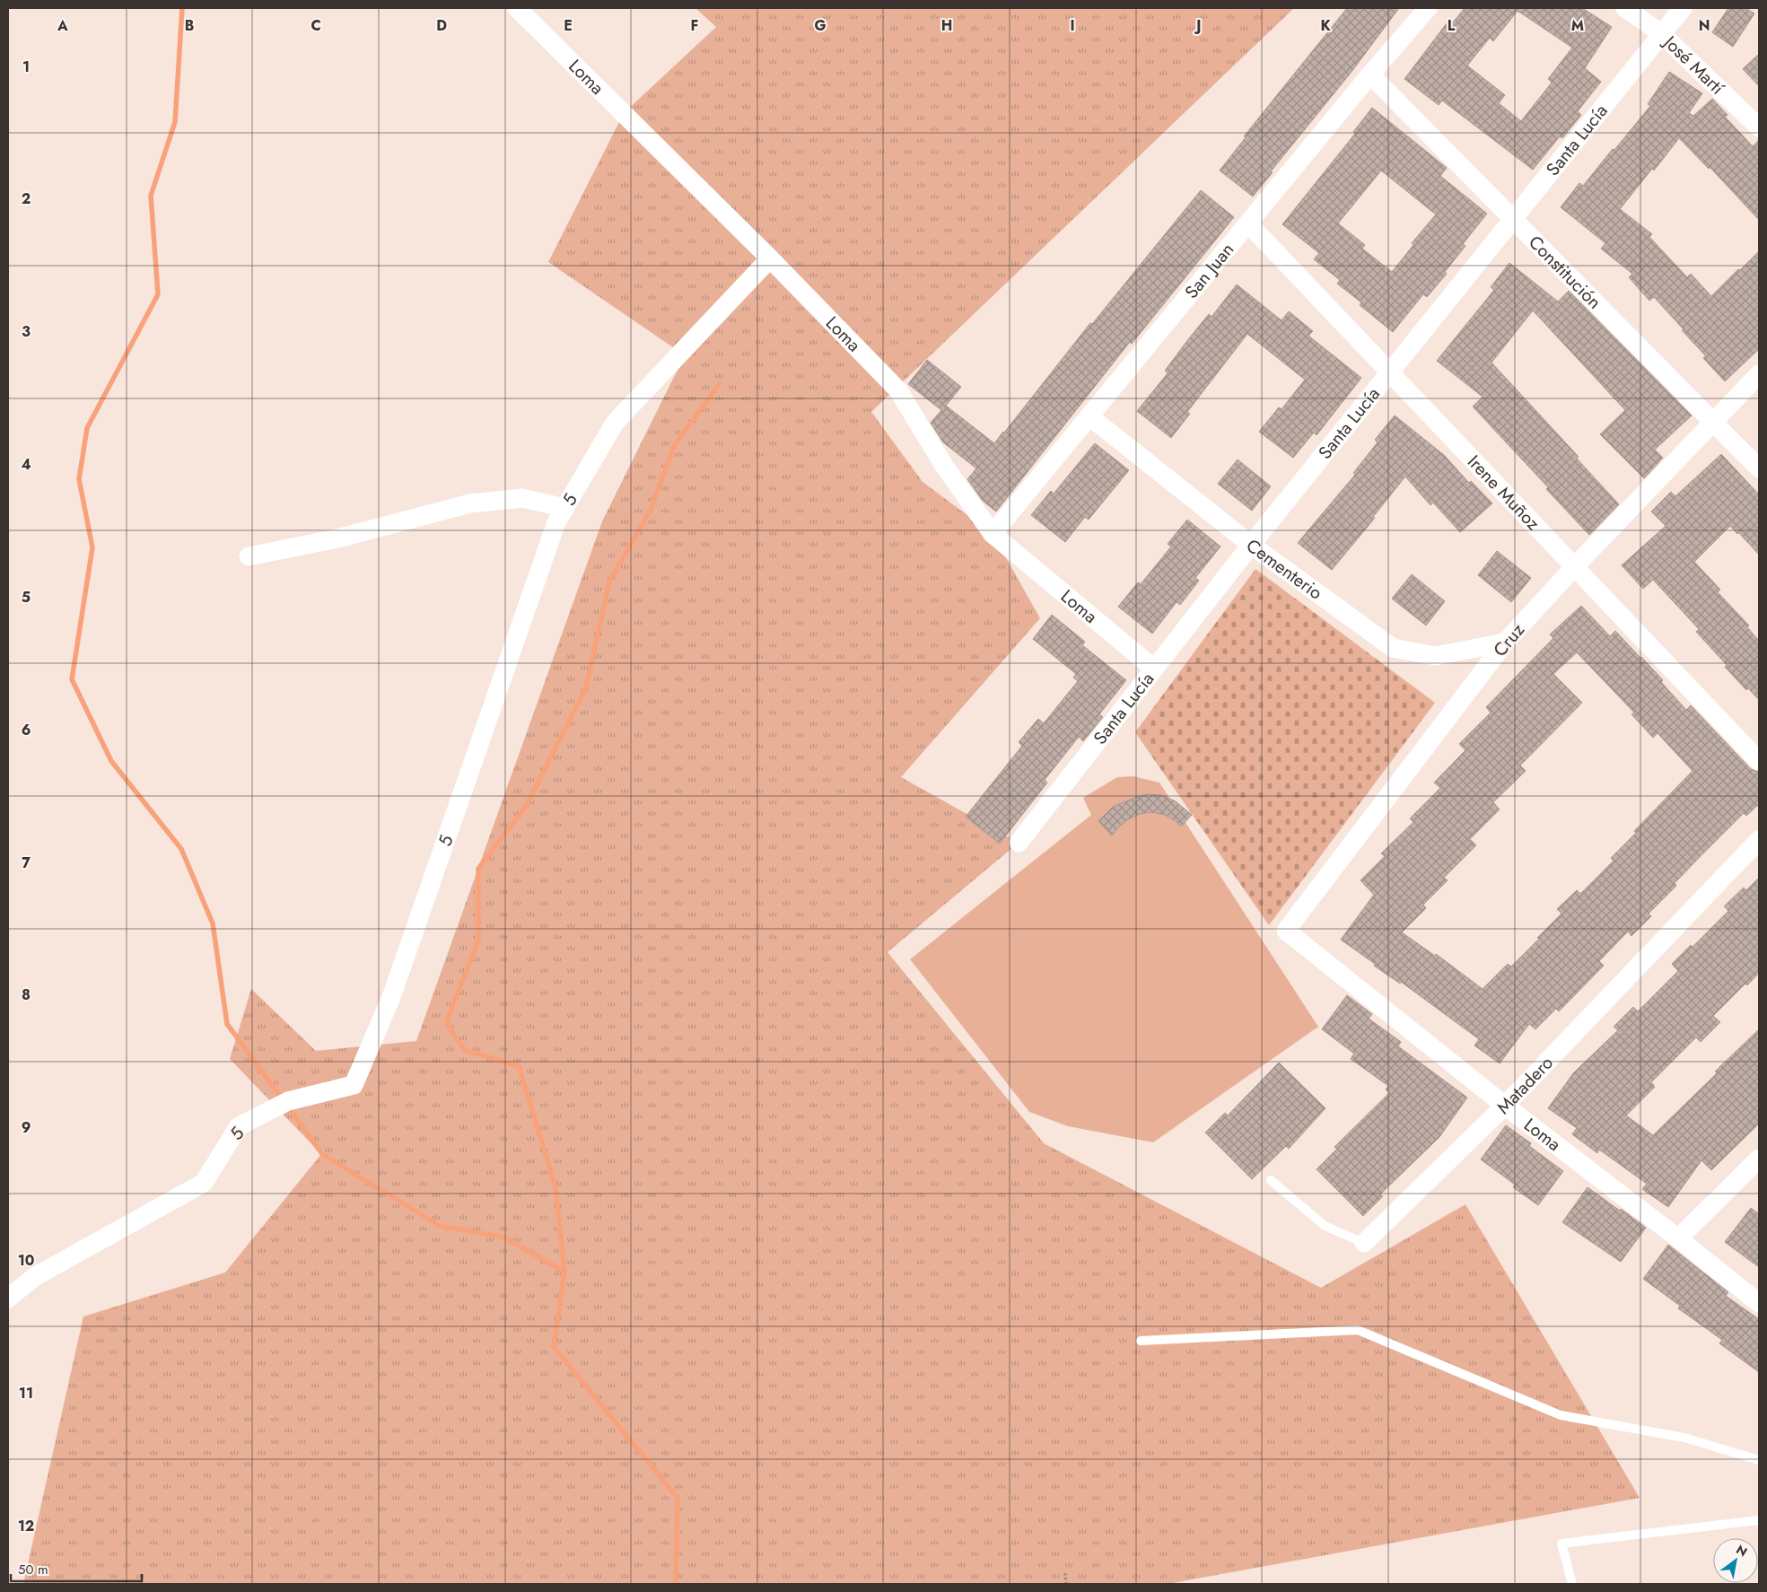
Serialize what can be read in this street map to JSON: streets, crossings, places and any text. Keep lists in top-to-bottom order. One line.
{"streets":{"street":["José Martí","Loma","Santa Lucía","San Juan","Constitución","Irene Muñoz","5","Cementerio","Cruz","Matadero"]},"crossings":[["José Martí","Santa Lucía"],["Loma","Santa Lucía"],["Loma","San Juan"],["Loma","5"],["Loma","Cruz"],["Loma","Matadero"],["Santa Lucía","Constitución"],["Santa Lucía","Irene Muñoz"],["Santa Lucía","Cementerio"],["San Juan","Constitución"],["San Juan","Irene Muñoz"],["San Juan","Cementerio"],["Constitución","Cruz"],["Irene Muñoz","Cruz"],["Cementerio","Cruz"]],"scale_bar":"50 m","north":"top right","grid":{"columns":["A","B","C","D","E","F","G","H","I","J","K","L","M","N"],"rows":["1","2","3","4","5","6","7","8","9","10","11","12"]}}
